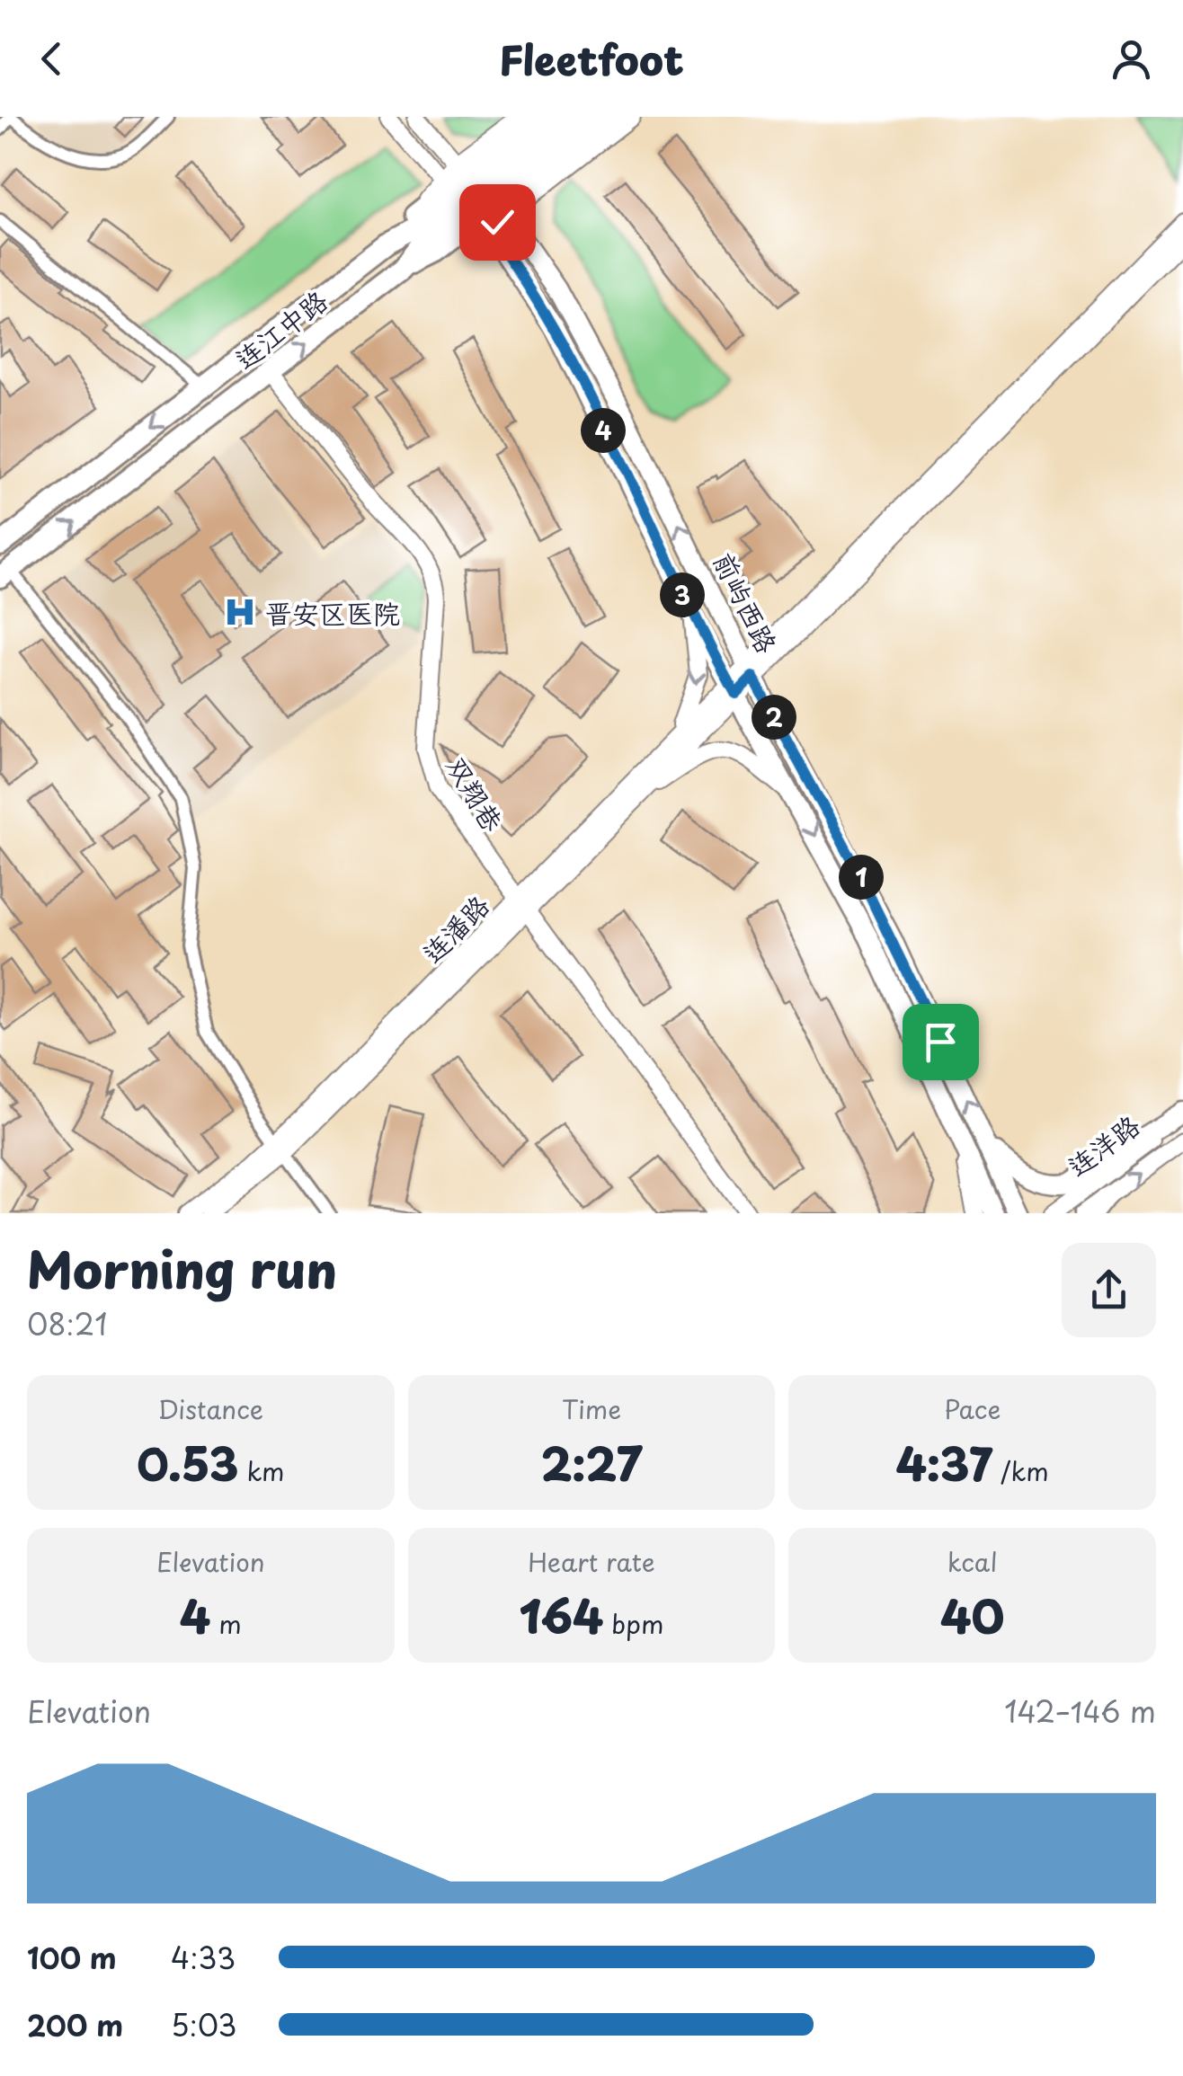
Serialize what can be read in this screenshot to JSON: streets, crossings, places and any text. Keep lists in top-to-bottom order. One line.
{"streets":{"highway":["连江中路"],"main road":["前屿西路","双翔巷","连潘路","连洋路"]},"crossings":[["连江中路","双翔巷"],["前屿西路","连潘路"],["双翔巷","连潘路"]],"places":{"hospital":["晋安区医院"]},"page":{"header":"Fleetfoot","pins":["4","3","2","1"],"heading":["Morning run","08:21"],"stats":[["Distance","0.53 km"],["Time","2:27"],["Pace","4:37 /km"],["Elevation","4 m"],["Heart rate","164 bpm"],["kcal","40"]],"chart":["Elevation","142–146 m"],"list":[{"name":"100 m","note":"4:33"},{"name":"200 m","note":"5:03"}]}}
